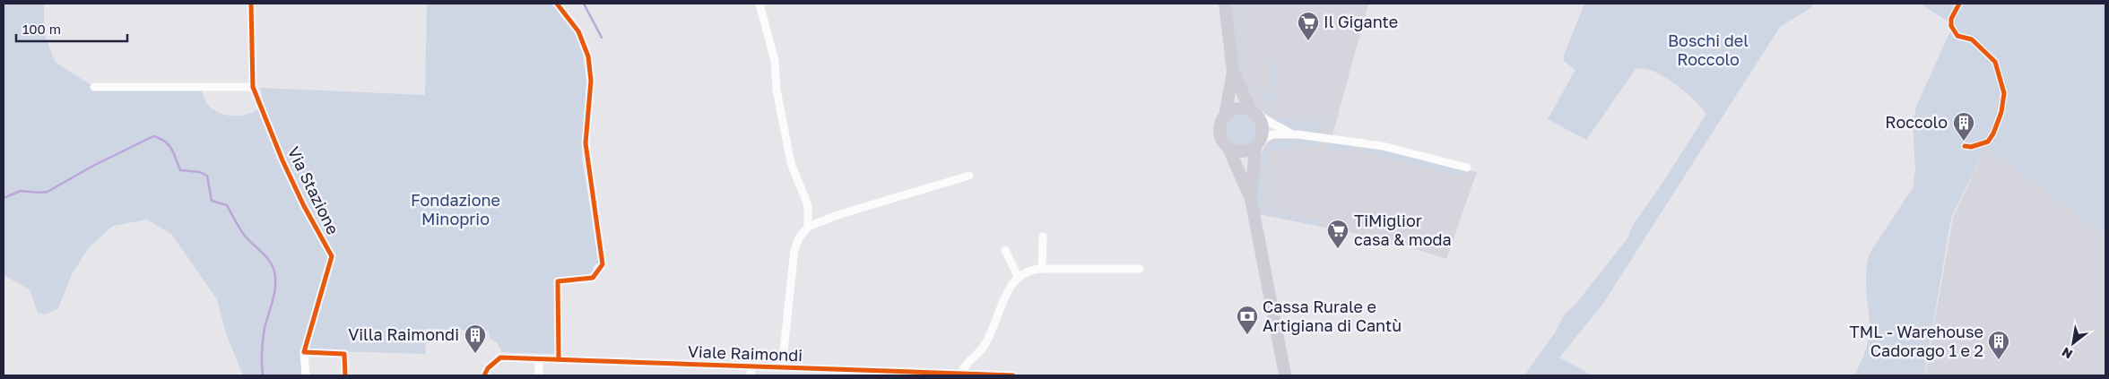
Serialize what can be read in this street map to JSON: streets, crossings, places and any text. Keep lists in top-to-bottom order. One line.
{"streets":{"street":["Via Stazione","Viale Raimondi"]},"parks":["Boschi del Roccolo","Fondazione Minoprio"],"places":{"supermarket":["Il Gigante","TiMiglior casa & moda"],"building":["Roccolo","Villa Raimondi","TML - Warehouse Cadorago 1 e 2"],"bank":["Cassa Rurale e Artigiana di Cantù"]},"scale_bar":"100 m","north":"bottom left"}
